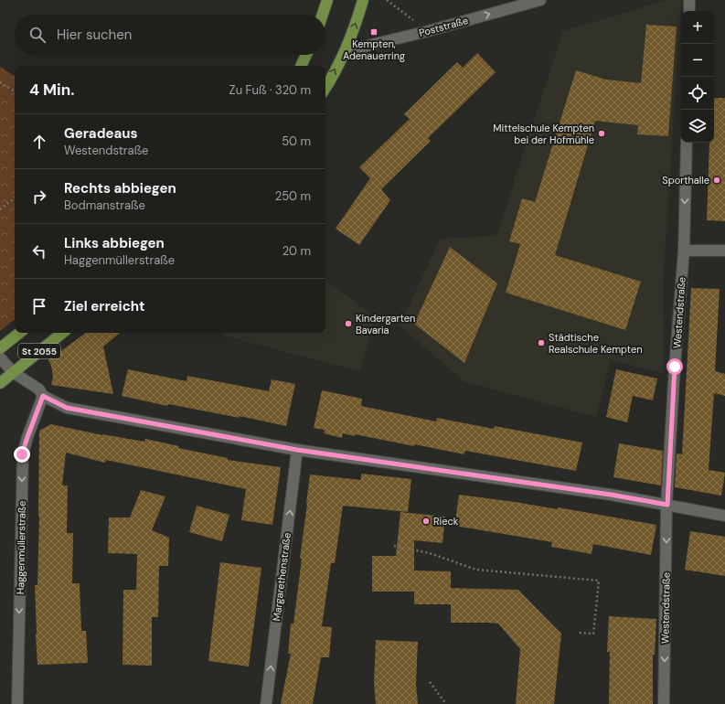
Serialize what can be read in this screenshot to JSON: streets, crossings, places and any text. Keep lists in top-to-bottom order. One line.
{"streets":{"main road":["St 2055"],"street":["Poststraße","Westendstraße","Haggenmüllerstraße","Margarethenstraße"]},"one_way":["Poststraße","Westendstraße","Haggenmüllerstraße","Margarethenstraße"],"places":{"transit":["Kempten, Adenauerring"],"other":["Mittelschule Kempten bei der Hofmühle","Sporthalle","Kindergarten Bavaria","Städtische Realschule Kempten","Rieck"]},"page":{"map_buttons":["+","−"],"search":"Hier suchen","heading":["4 Min.","Zu Fuß · 320 m"],"list":[["Geradeaus","Westendstraße","50 m"],["Rechts abbiegen","Bodmanstraße","250 m"],["Links abbiegen","Haggenmüllerstraße","20 m"],"Ziel erreicht"]}}
